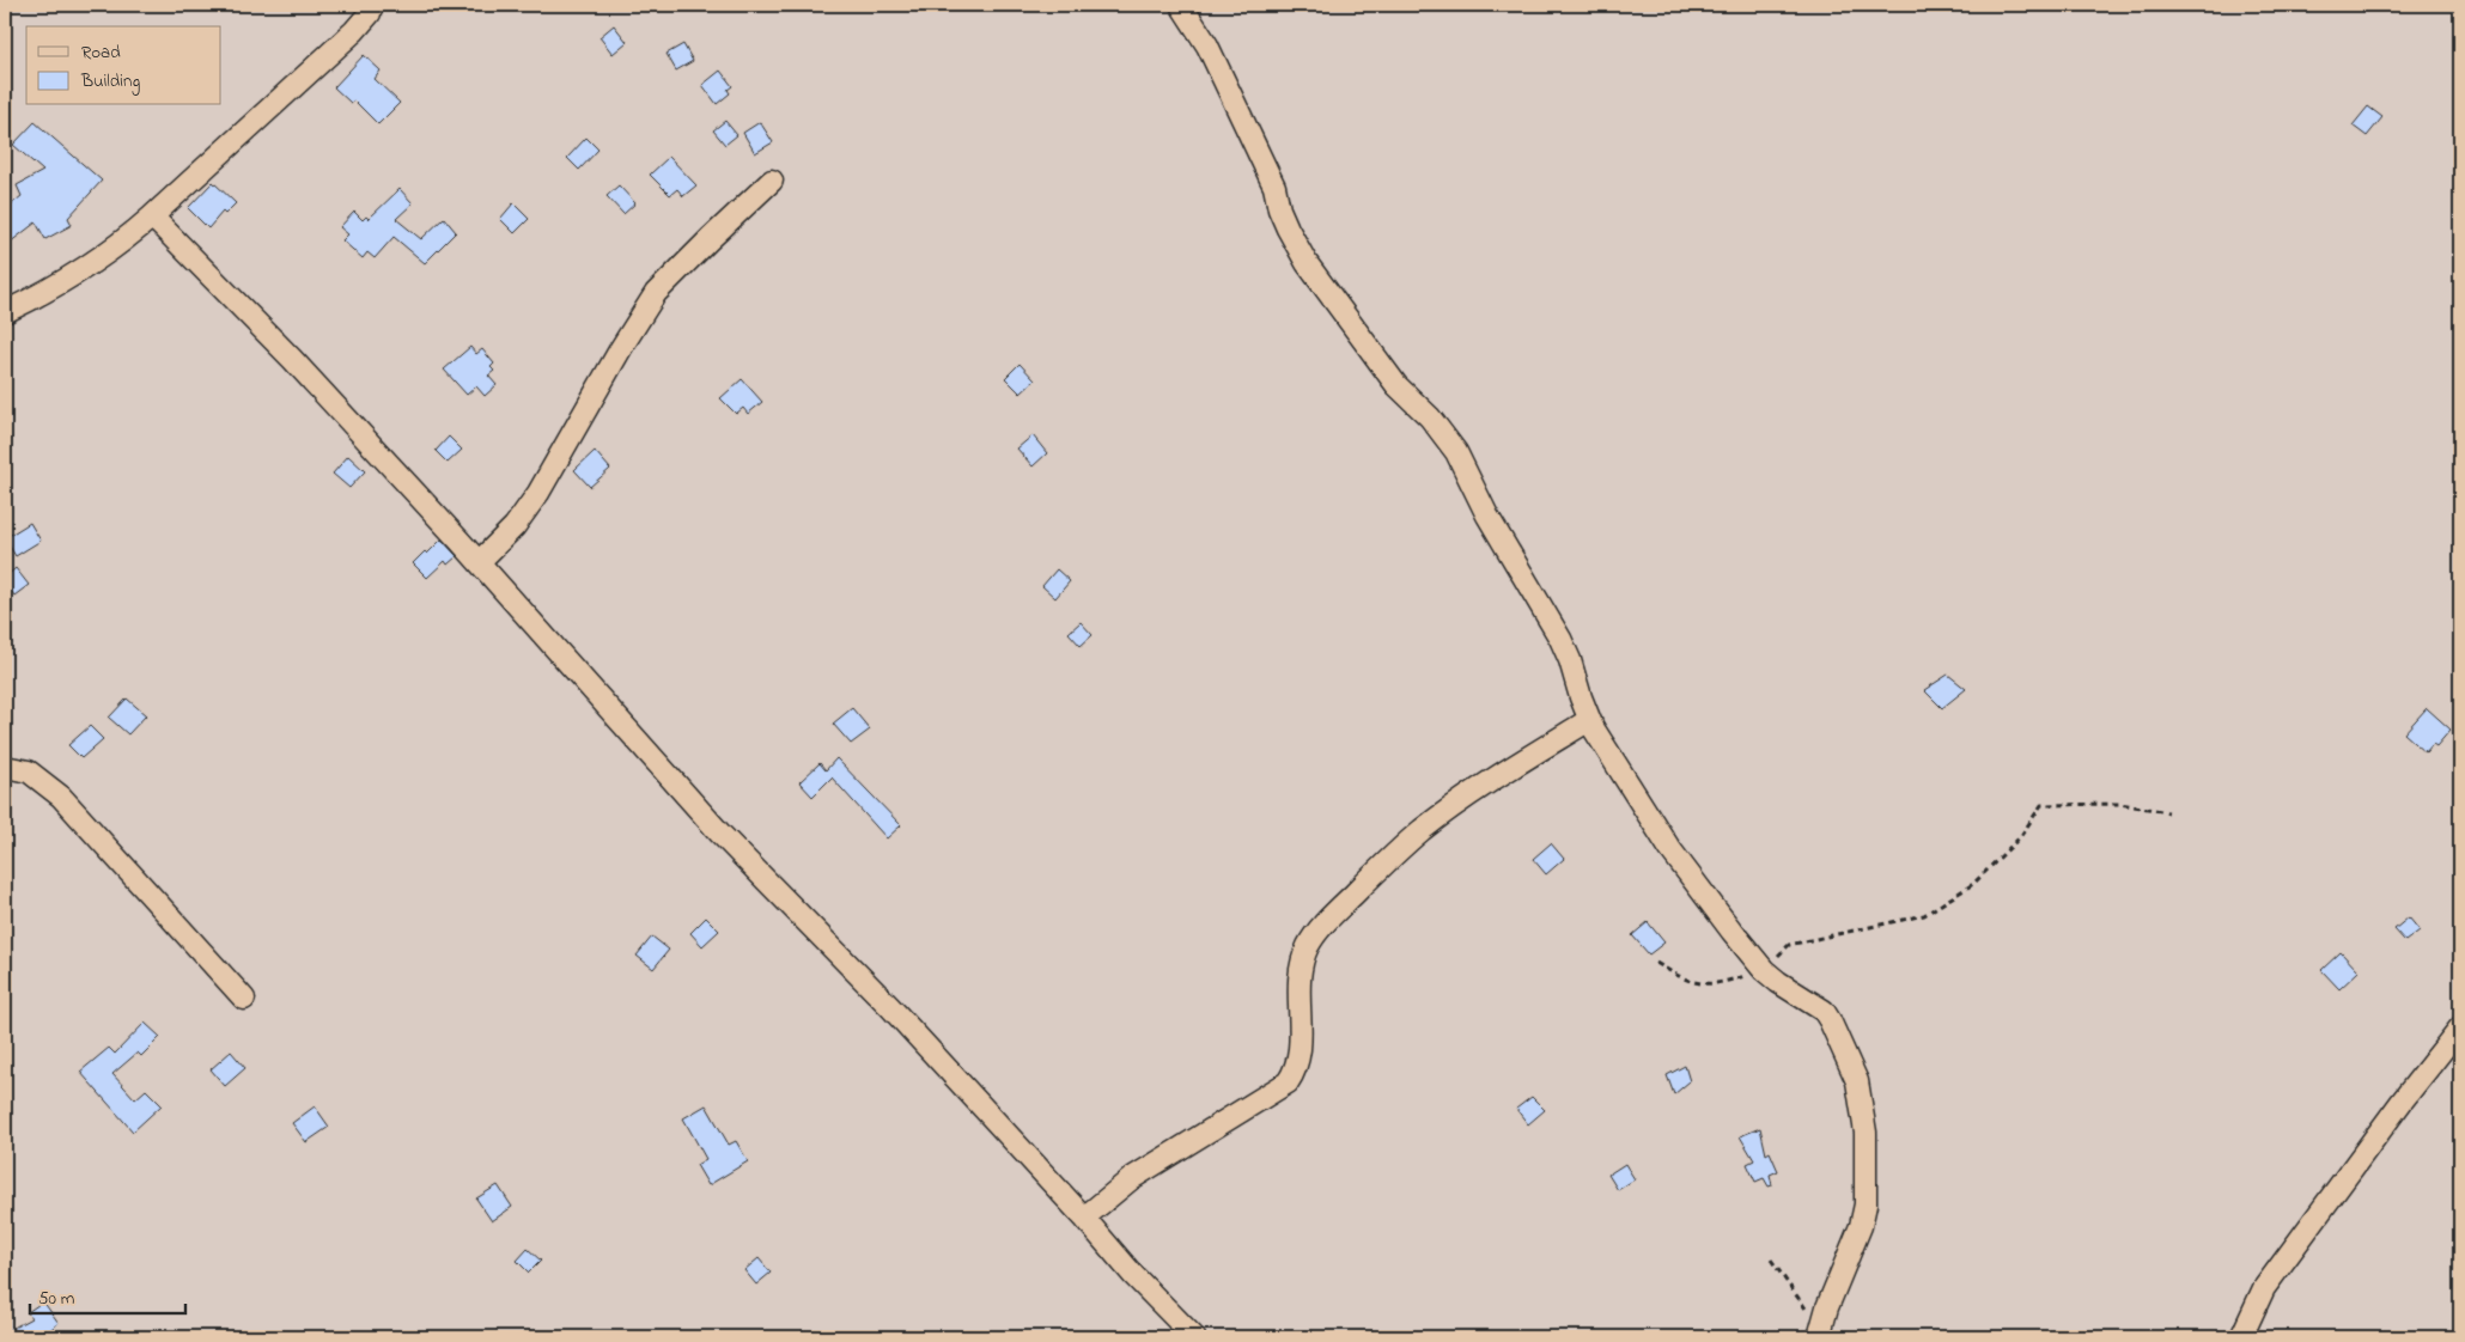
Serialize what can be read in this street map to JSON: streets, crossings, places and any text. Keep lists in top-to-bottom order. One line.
{"legend":["Road","Building"],"scale_bar":"50 m"}
